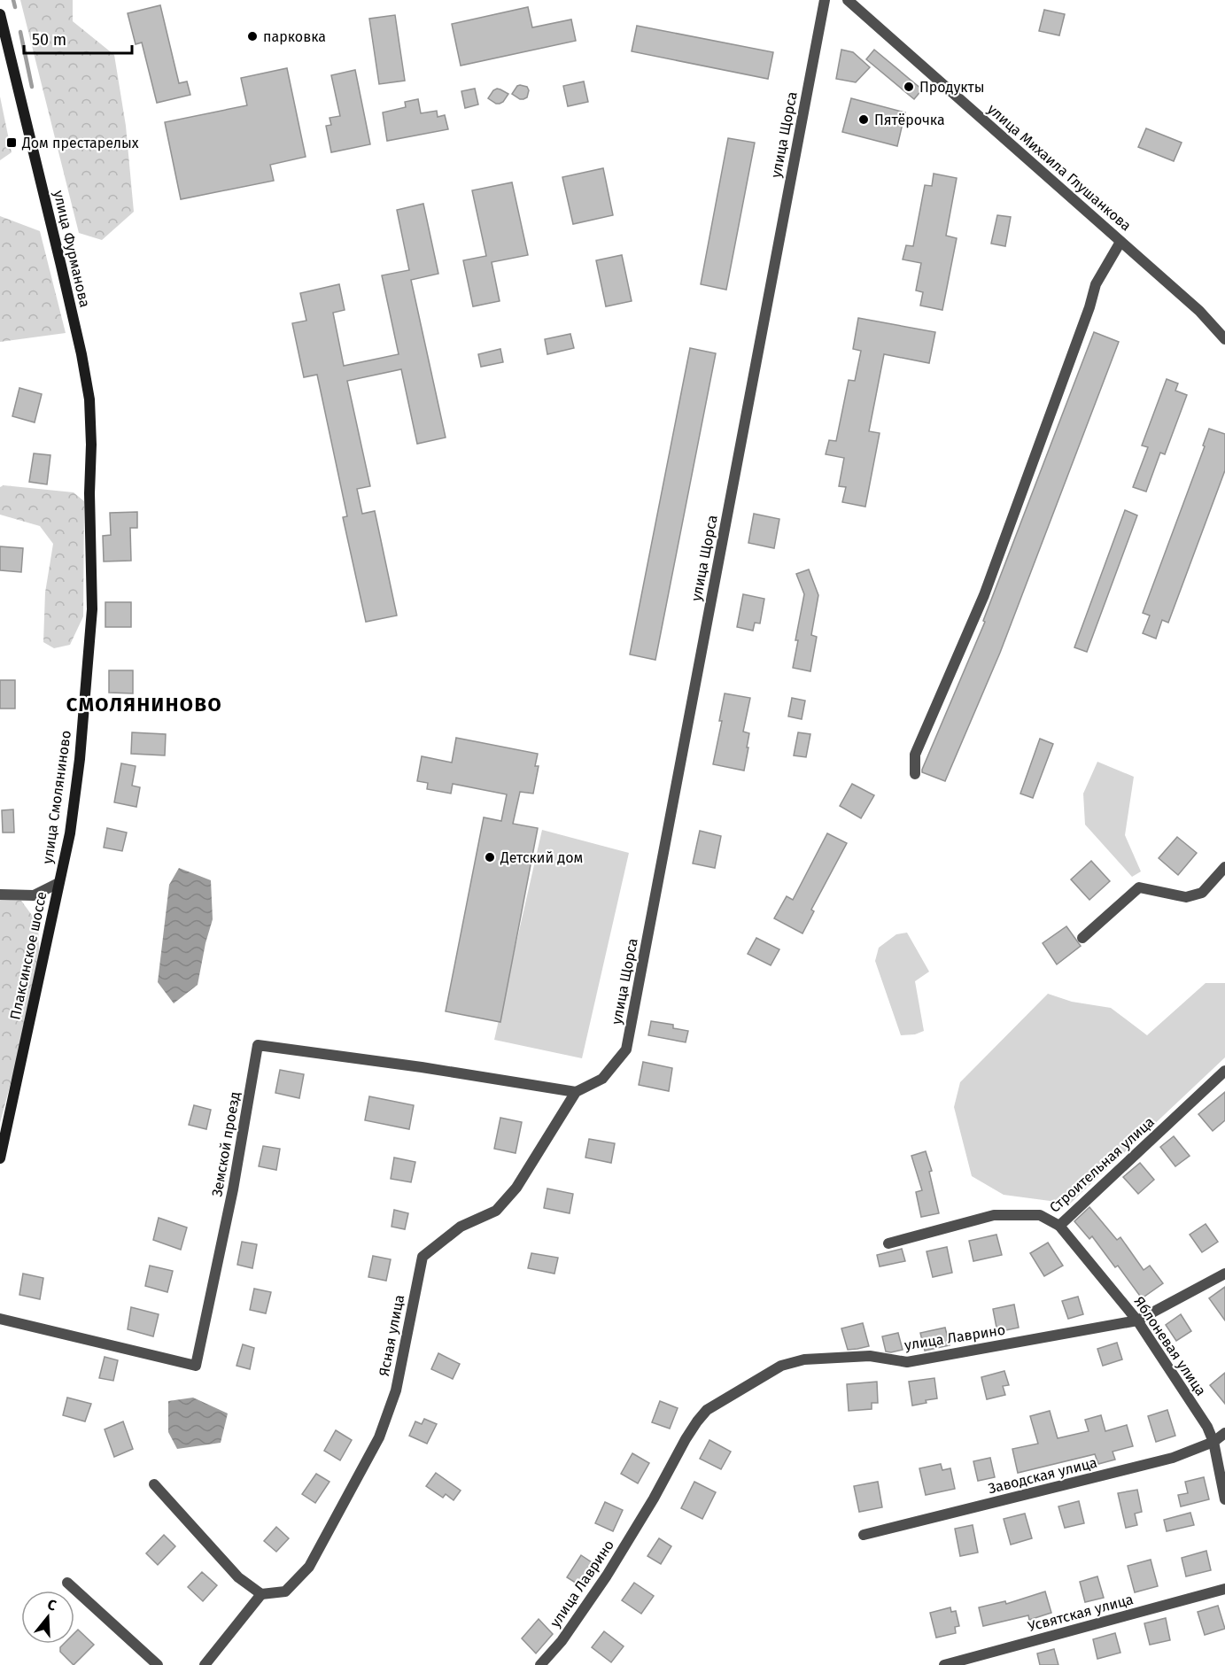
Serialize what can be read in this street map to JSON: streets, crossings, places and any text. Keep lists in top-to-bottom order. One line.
{"streets":{"main road":["улица Фурманова","улица Смоляниново","Плаксинское шоссе"],"street":["улица Щорса","улица Михаила Глушанкова","Земской проезд","Строительная улица","Ясная улица","улица Лаврино","Яблоневая улица","Заводская улица","Усвятская улица"]},"crossings":[["улица Щорса","Земской проезд"],["улица Щорса","Ясная улица"],["улица Фурманова","улица Смоляниново"],["улица Смоляниново","Плаксинское шоссе"],["Земской проезд","Ясная улица"],["Строительная улица","Яблоневая улица"],["улица Лаврино","Яблоневая улица"],["Яблоневая улица","Заводская улица"]],"districts":["СМОЛЯНИНОВО"],"places":{"other":["парковка","Продукты","Пятёрочка","Детский дом"],"transit":["Дом престарелых"]},"scale_bar":"50 m","north":"top"}
